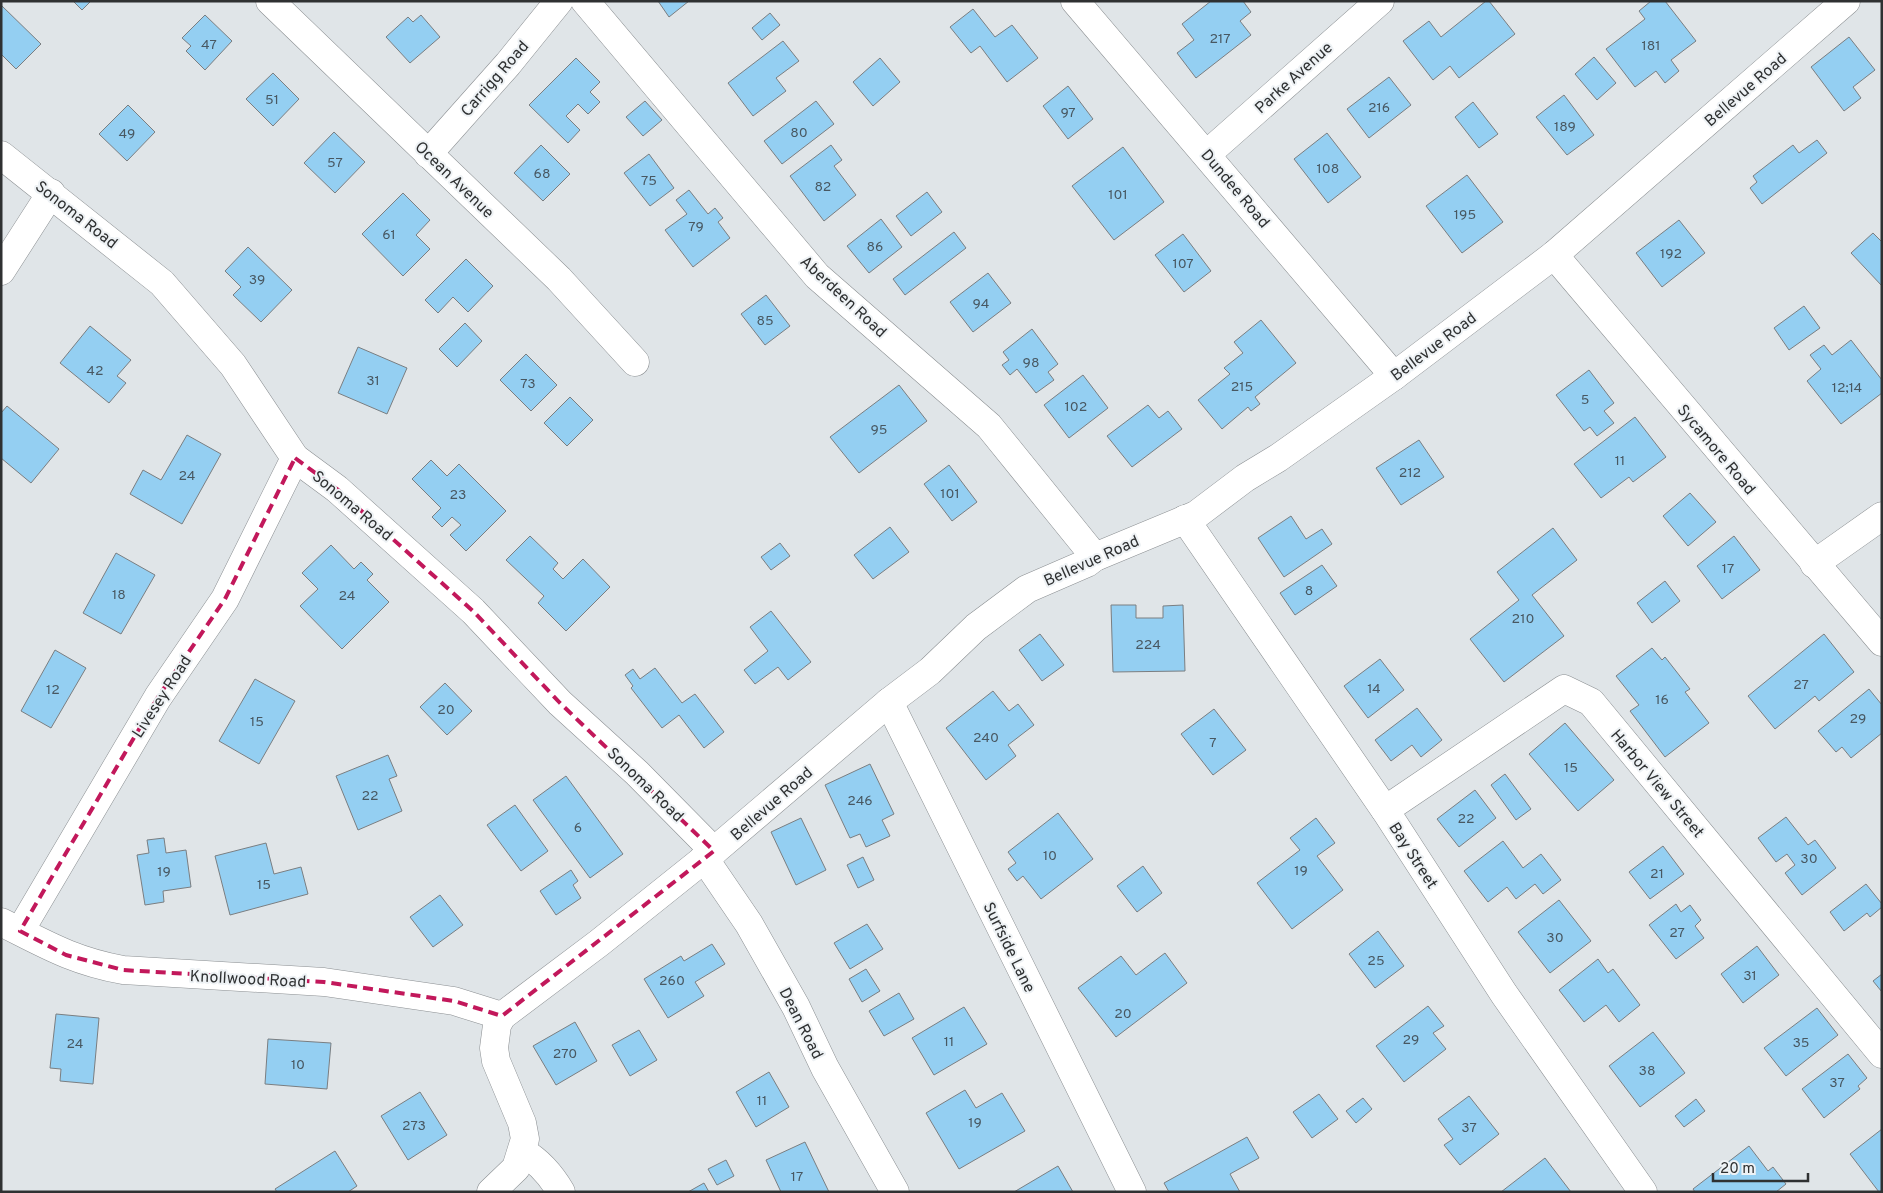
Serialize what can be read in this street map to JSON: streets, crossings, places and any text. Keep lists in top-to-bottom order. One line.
{"streets":{"street":["Parke Avenue","Carrigg Road","Bellevue Road","Ocean Avenue","Dundee Road","Sonoma Road","Aberdeen Road","Sycamore Road","Livesey Road","Harbor View Street","Bay Street","Surfside Lane","Knollwood Road","Dean Road"]},"crossings":[["Parke Avenue","Dundee Road"],["Carrigg Road","Ocean Avenue"],["Bellevue Road","Dundee Road"],["Bellevue Road","Sonoma Road"],["Bellevue Road","Aberdeen Road"],["Bellevue Road","Sycamore Road"],["Bellevue Road","Bay Street"],["Bellevue Road","Surfside Lane"],["Bellevue Road","Knollwood Road"],["Bellevue Road","Dean Road"],["Sonoma Road","Livesey Road"],["Sonoma Road","Dean Road"],["Livesey Road","Knollwood Road"],["Harbor View Street","Bay Street"]],"house_numbers":["217","47","181","51","216","97","189","80","49","57","108","68","75","82","101","195","79","61","86","192","107","39","94","85","98","42","31","73","215","12;14","5","102","95","11","212","24","101","23","17","8","18","24","210","224","27","14","12","16","20","29","15","240","7","15","22","246","22","6","10","30","19","19","21","15","27","30","25","31","260","20","29","11","35","24","270","10","38","37","11","19","273","37","17"],"scale_bar":"20 m"}
